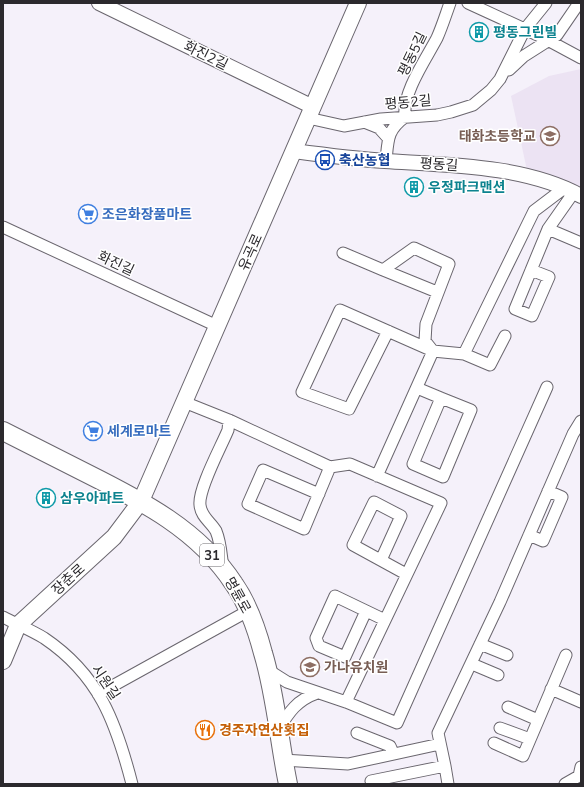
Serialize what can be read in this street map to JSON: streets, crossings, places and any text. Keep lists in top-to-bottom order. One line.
{"streets":{"main road":["유곡로","31","장춘로","명륜로"],"street":["평동5길","화진2길","평동2길","평동길","화진길","시원길"]},"crossings":[["평동5길","평동2길"],["화진2길","평동2길"],["화진2길","유곡로"],["평동2길","유곡로"],["평동길","유곡로"],["유곡로","화진길"],["유곡로","장춘로"],["유곡로","명륜로"],["장춘로","명륜로"],["장춘로","시원길"]],"places":{"building":["평동그린빌","우정파크맨션","삼우아파트"],"school or university":["태화초등학교","가나유치원"],"bus stop":["축산농협"],"supermarket":["조은화장품마트","세계로마트"],"restaurant":["경주자연산횟집"]}}
